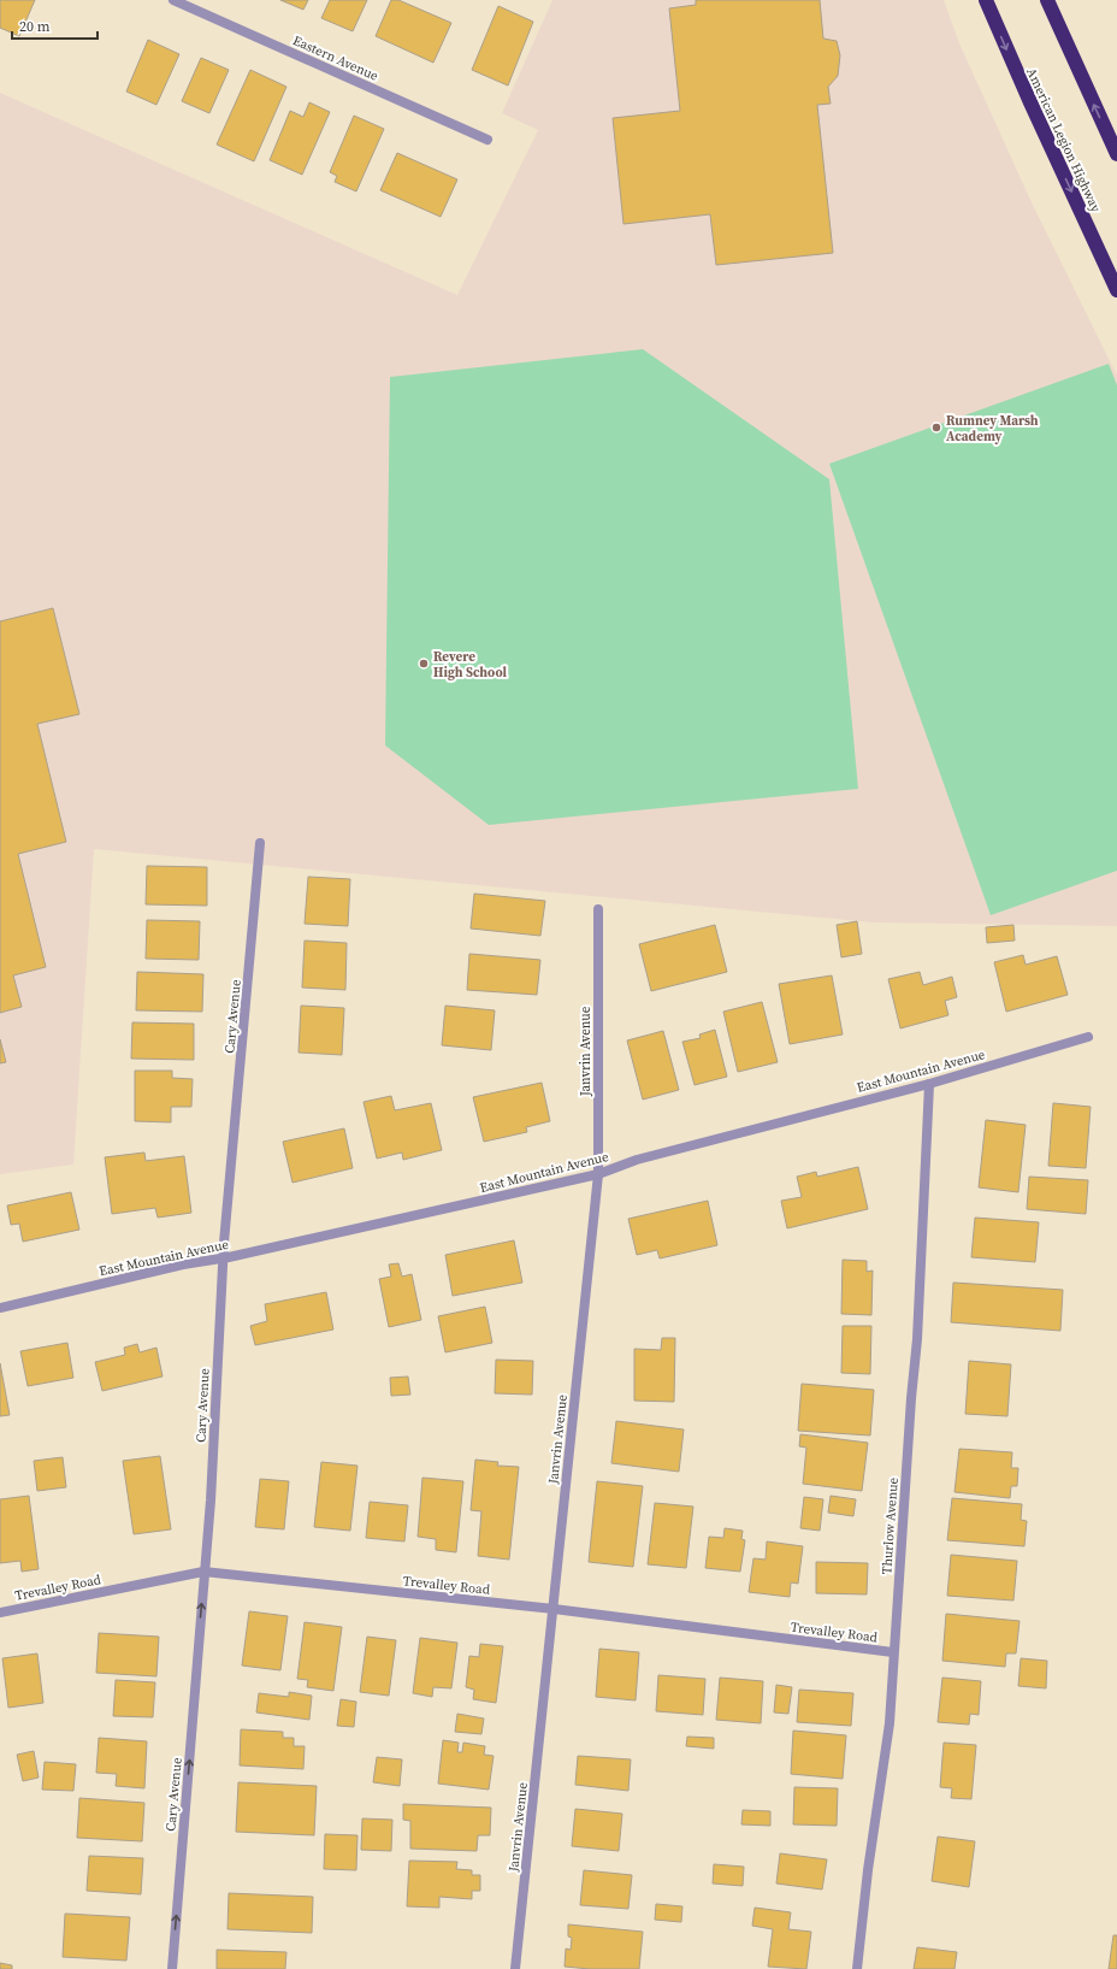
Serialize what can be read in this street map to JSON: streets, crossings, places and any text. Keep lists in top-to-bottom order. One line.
{"streets":{"highway":["American Legion Highway"],"street":["Eastern Avenue","Cary Avenue","Janvrin Avenue","East Mountain Avenue","Thurlow Avenue","Trevalley Road"]},"crossings":[["Cary Avenue","East Mountain Avenue"],["Cary Avenue","Trevalley Road"],["Janvrin Avenue","East Mountain Avenue"],["Janvrin Avenue","Trevalley Road"],["East Mountain Avenue","Thurlow Avenue"],["Thurlow Avenue","Trevalley Road"]],"one_way":["Cary Avenue"],"places":["Rumney Marsh Academy","Revere High School"],"scale_bar":"20 m"}
